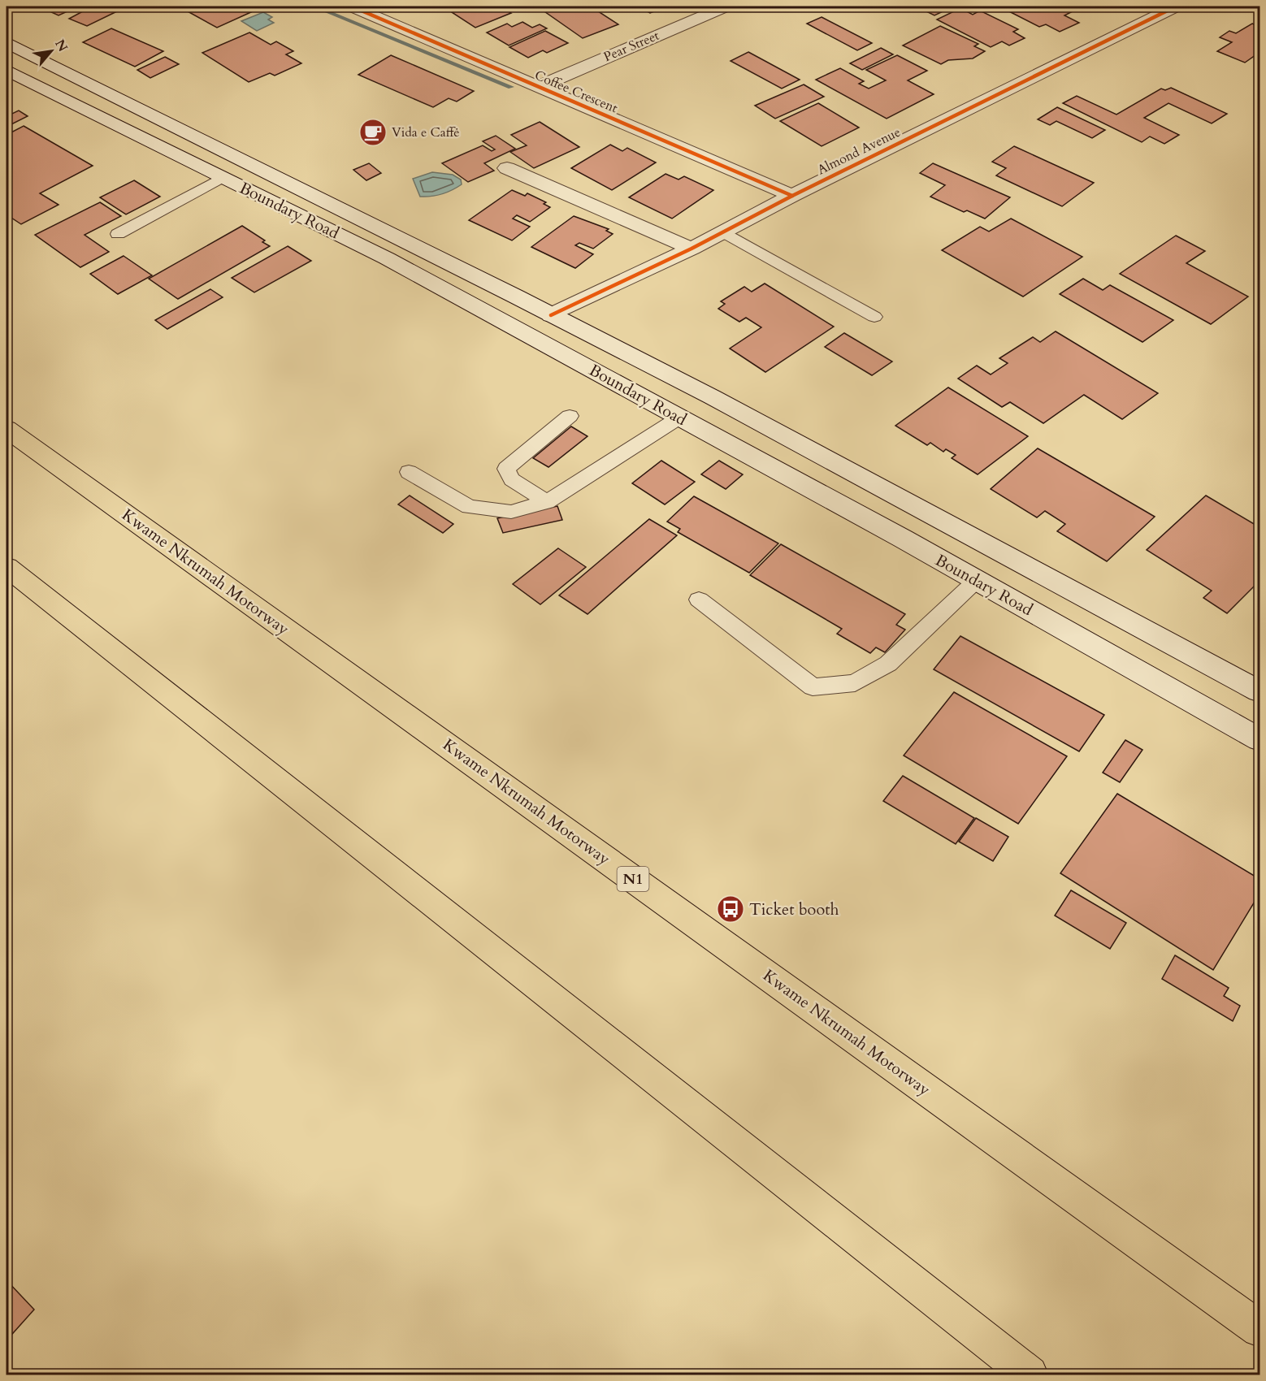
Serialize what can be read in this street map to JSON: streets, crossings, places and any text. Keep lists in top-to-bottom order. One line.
{"streets":{"highway":["Kwame Nkrumah Motorway","N1"],"main road":["Pear Street","Coffee Crescent","Almond Avenue","Boundary Road"]},"crossings":[["Pear Street","Coffee Crescent"],["Coffee Crescent","Almond Avenue"],["Almond Avenue","Boundary Road"]],"places":{"cafe":["Vida e Caffė"],"bus stop":["Ticket booth"]},"north":"top right"}
